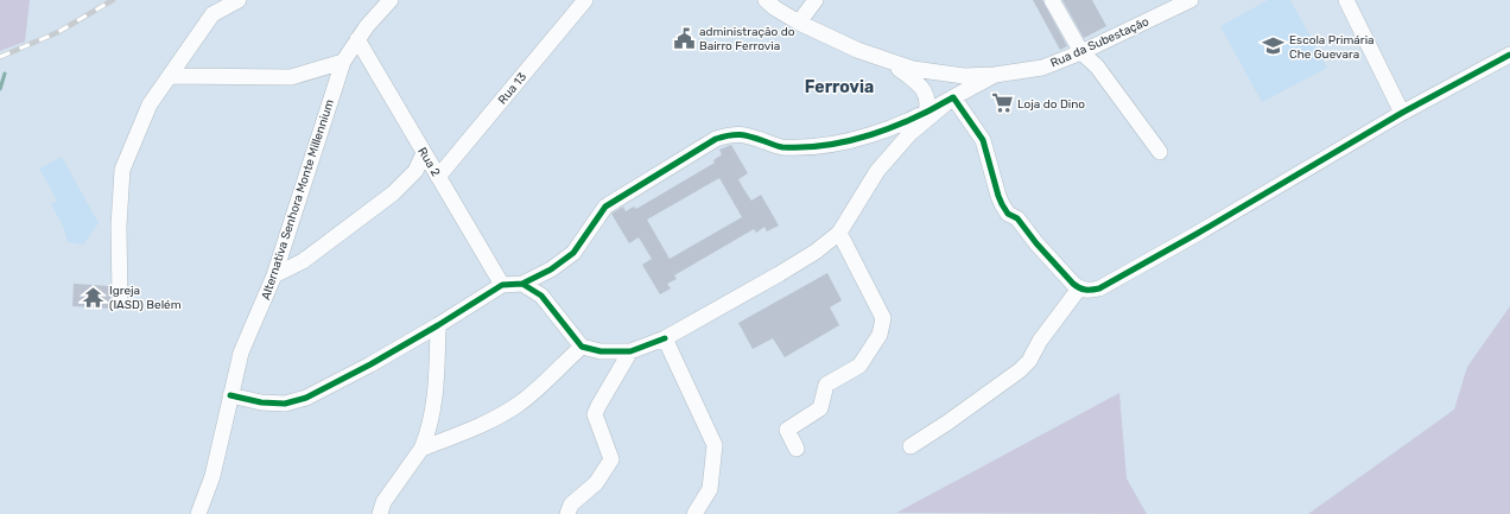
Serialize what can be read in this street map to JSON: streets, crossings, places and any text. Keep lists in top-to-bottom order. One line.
{"streets":{"street":["Rua da Subestação","Rua 13","Rua 2","Alternativa Senhora Monte Millennium"]},"crossings":[["Rua 13","Rua 2"],["Rua 2","Alternativa Senhora Monte Millennium"]],"districts":["Ferrovia"],"places":{"public building":["administração do Bairro Ferrovia"],"school or university":["Escola Primária Che Guevara"],"supermarket":["Loja do Dino"],"temple":["Igreja (IASD) Belém"]}}
